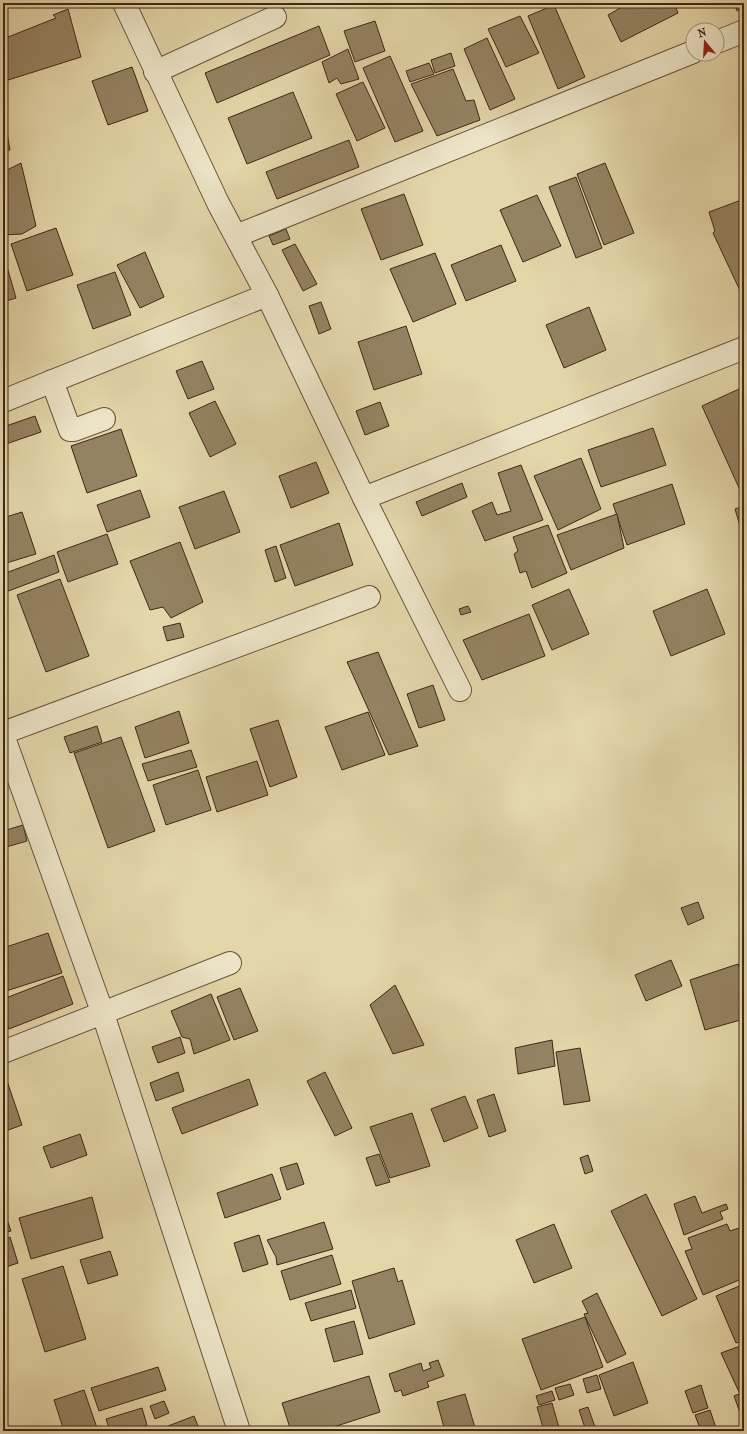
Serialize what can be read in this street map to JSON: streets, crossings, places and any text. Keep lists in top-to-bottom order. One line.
{"north":"top"}
